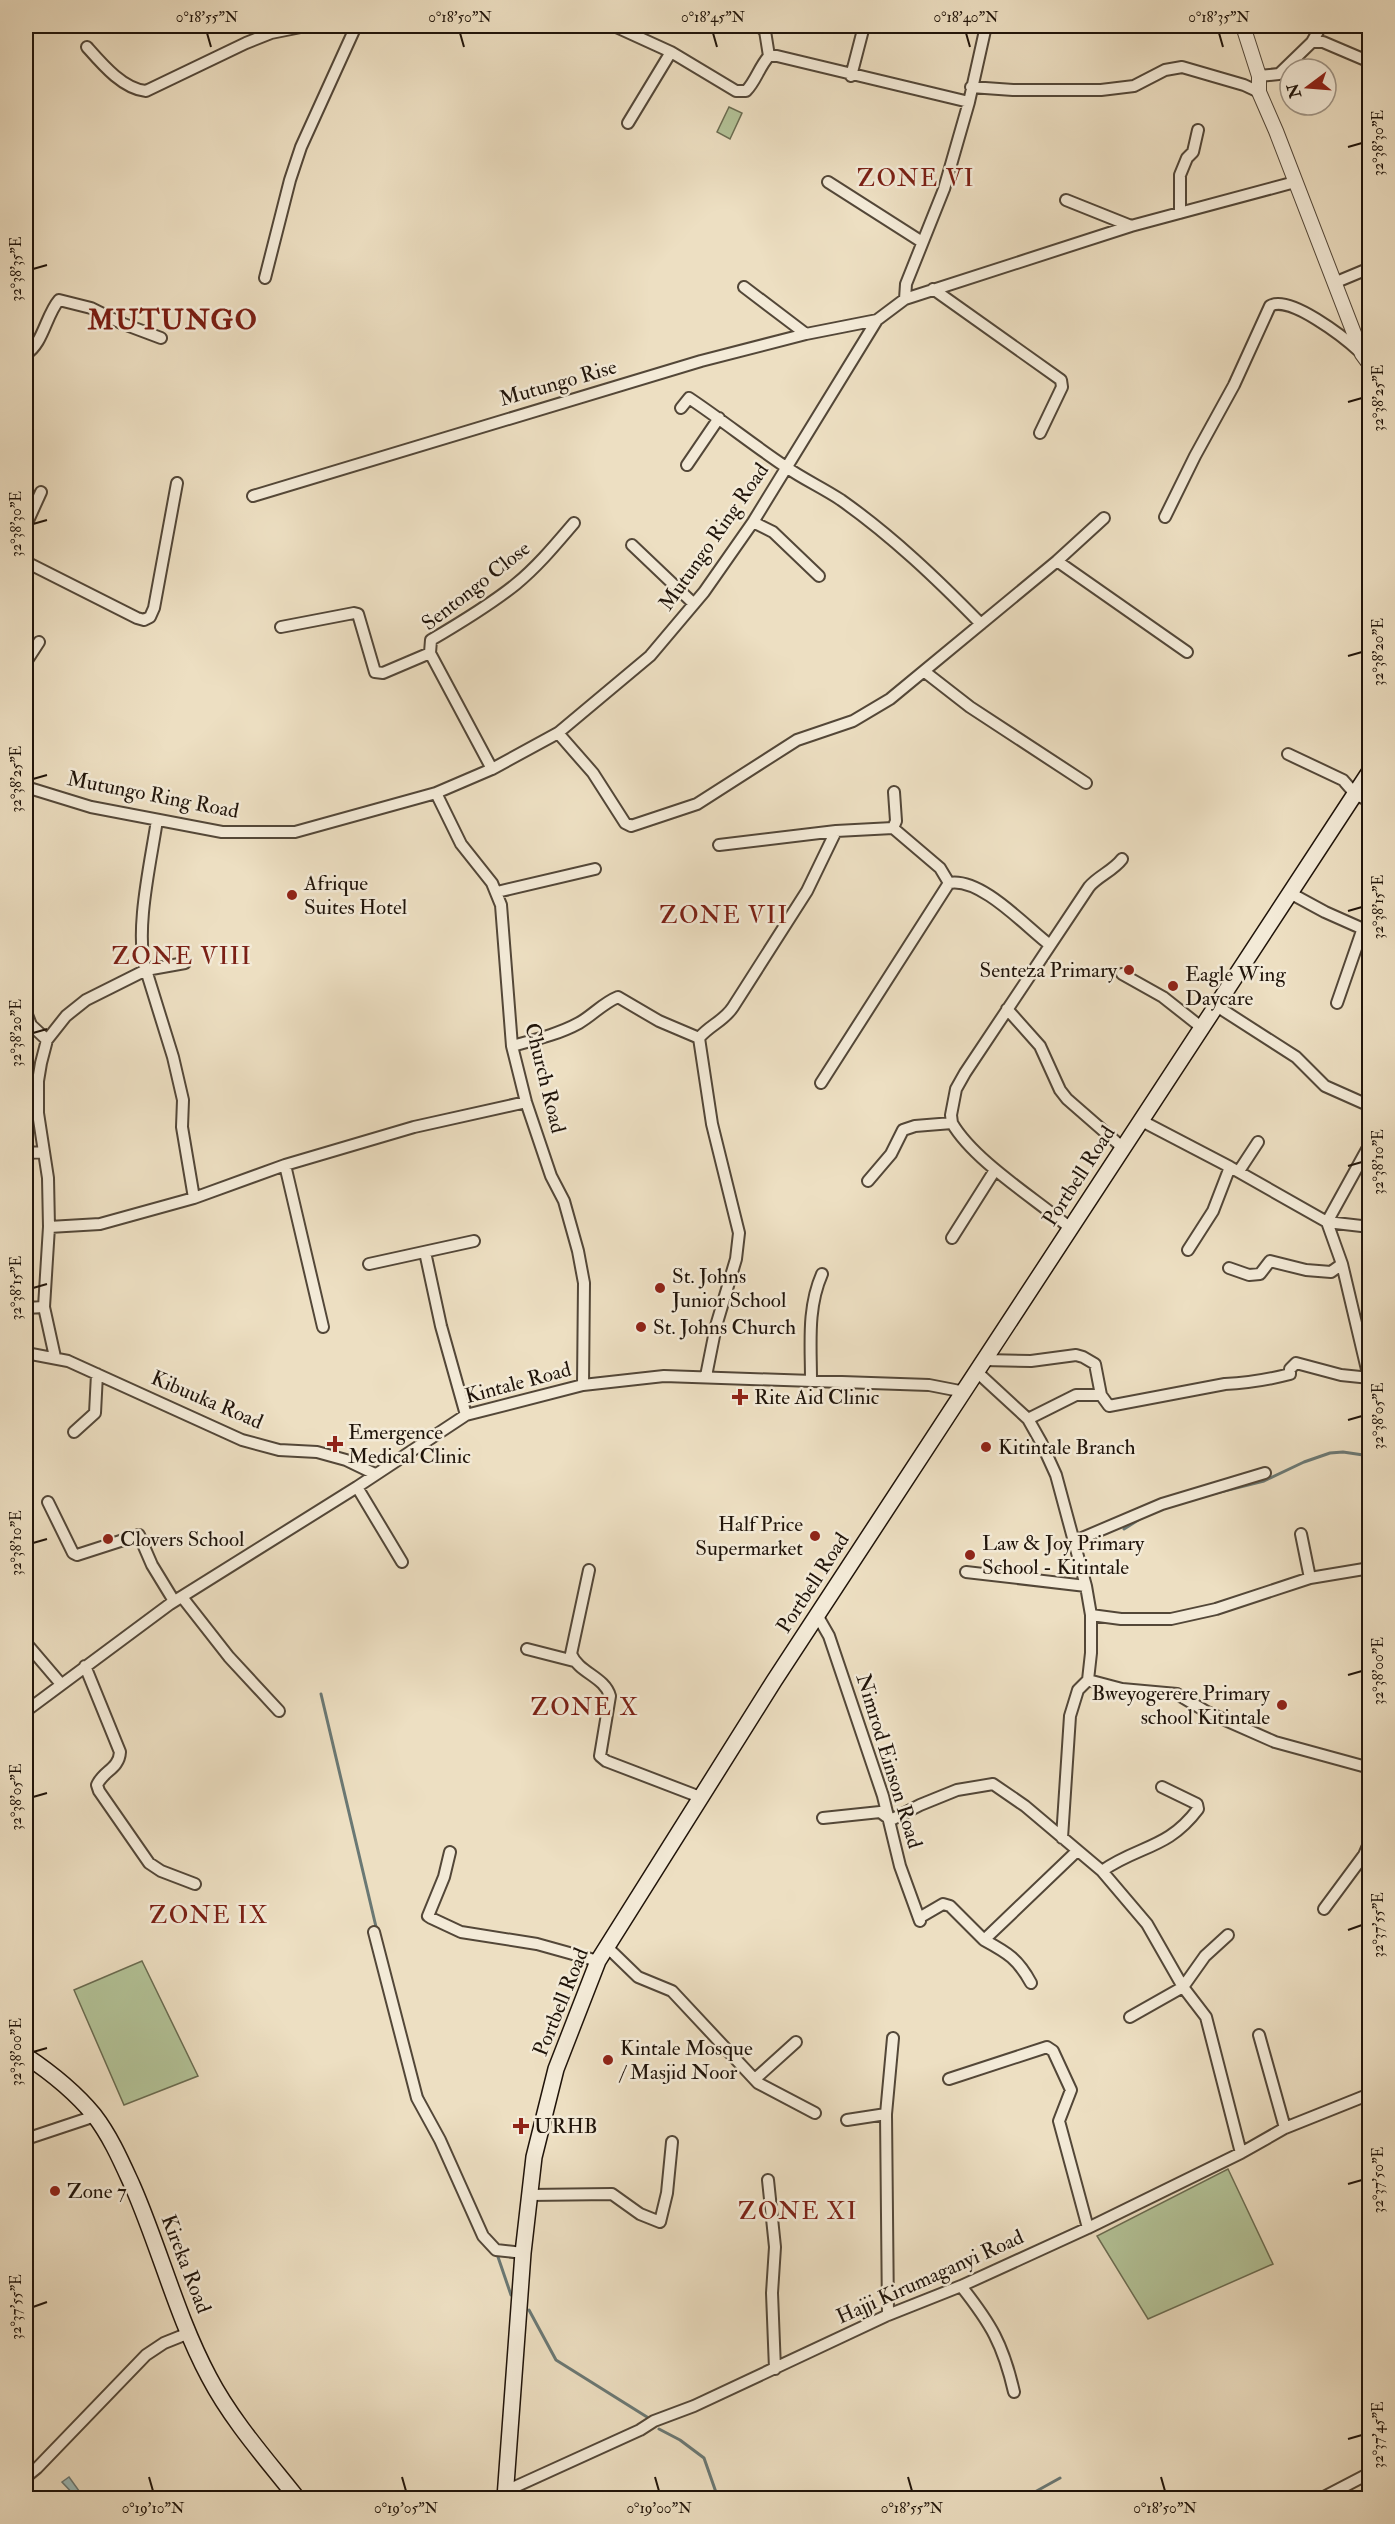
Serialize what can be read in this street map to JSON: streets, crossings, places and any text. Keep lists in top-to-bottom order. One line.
{"streets":{"main road":["Portbell Road","Kireka Road"],"street":["Mutungo Rise","Mutungo Ring Road","Sentongo Close","Church Road","Kintale Road","Kibuuka Road","Nimrod Einson Road","Hajji Kirumaganyi Road"]},"crossings":[["Mutungo Rise","Mutungo Ring Road"],["Mutungo Ring Road","Sentongo Close"],["Mutungo Ring Road","Church Road"],["Church Road","Kintale Road"],["Portbell Road","Kintale Road"],["Portbell Road","Nimrod Einson Road"],["Portbell Road","Hajji Kirumaganyi Road"],["Kintale Road","Kibuuka Road"]],"districts":["ZONE VI","MUTUNGO","ZONE VII","ZONE VIII","ZONE X","ZONE IX","ZONE XI"],"places":{"other":["Afrique Suites Hotel","Senteza Primary","Eagle Wing Daycare","St. Johns Junior School","St. Johns Church","Kitintale Branch","Half Price Supermarket","Clovers School","Law & Joy Primary School - Kitintale","Bweyogerere Primary school Kitintale","Kintale Mosque / Masjid Noor","Zone 7"],"health":["Rite Aid Clinic","Emergence Medical Clinic","URHB"]},"north":"left","coordinates":["0°18'55\"N","0°18'50\"N","0°18'45\"N","0°18'40\"N","0°18'35\"N","32°38'30\"E","32°38'35\"E","32°38'25\"E","32°38'20\"E","32°38'15\"E","32°38'10\"E","32°38'05\"E","32°38'00\"E","32°37'55\"E","32°37'50\"E","32°37'45\"E","0°19'10\"N","0°19'05\"N","0°19'00\"N"]}
